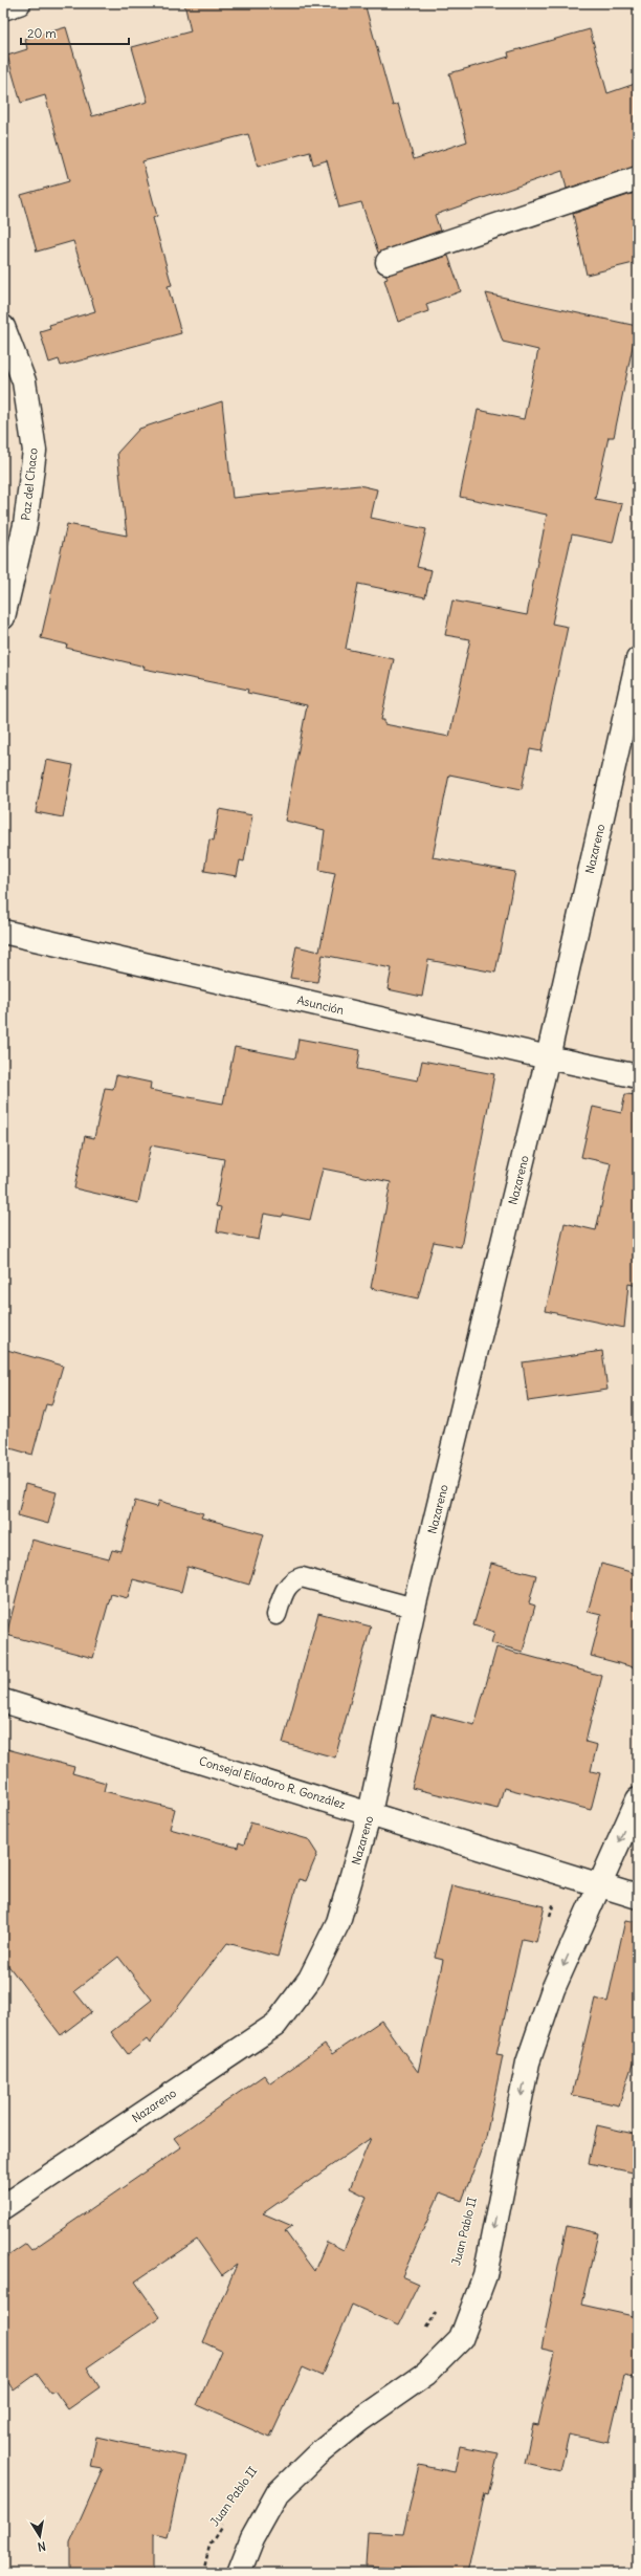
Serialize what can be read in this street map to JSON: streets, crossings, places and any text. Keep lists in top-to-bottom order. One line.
{"streets":{"street":["Paz del Chaco","Nazareno","Asunción","Consejal Eliodoro R. González"],"path":["Juan Pablo II"]},"crossings":[["Nazareno","Asunción"],["Nazareno","Consejal Eliodoro R. González"]],"scale_bar":"20 m","north":"bottom"}
